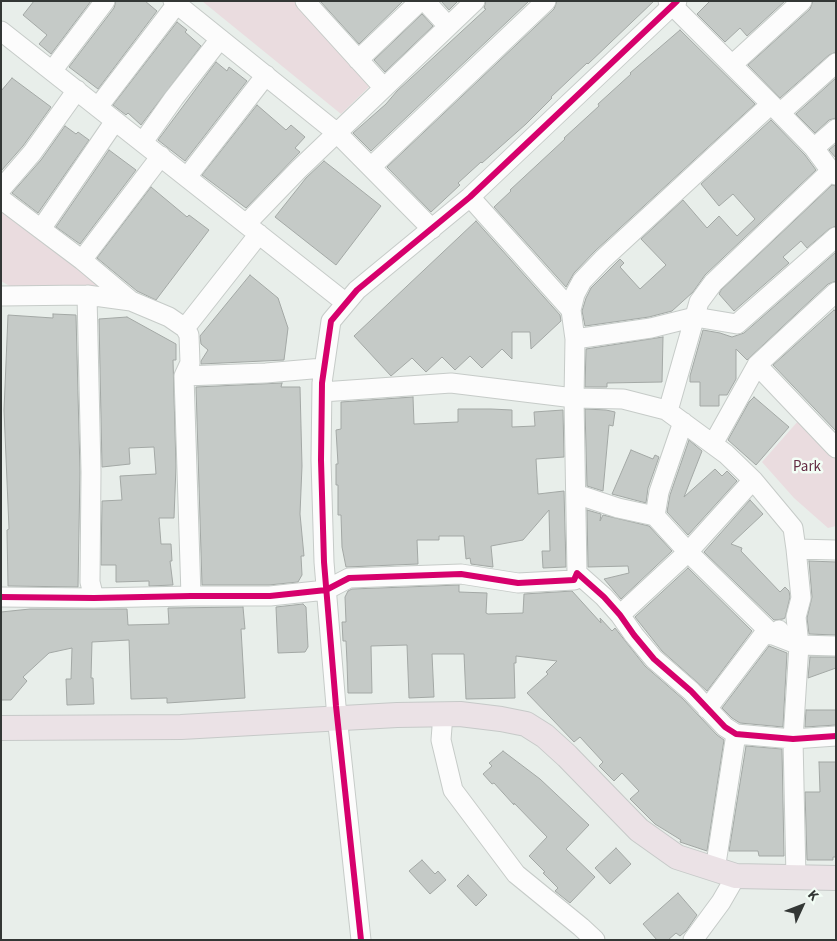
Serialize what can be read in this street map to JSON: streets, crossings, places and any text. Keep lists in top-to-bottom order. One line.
{"parks":["Park"],"north":"top right"}
